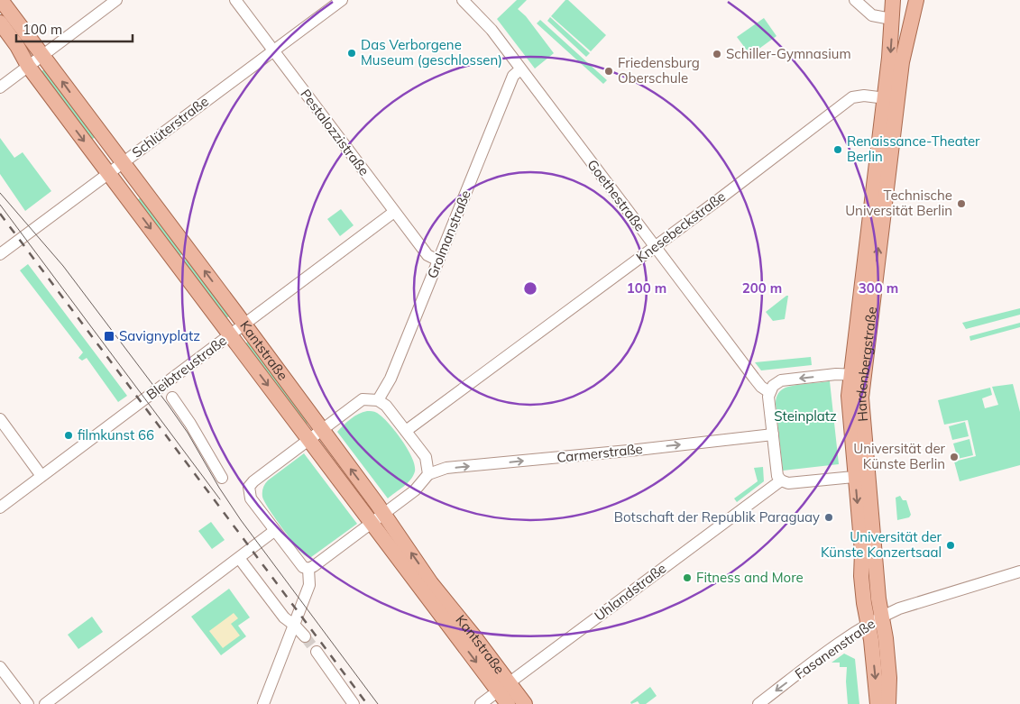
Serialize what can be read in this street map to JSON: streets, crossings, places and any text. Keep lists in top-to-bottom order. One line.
{"streets":{"main road":["Kantstraße","Hardenbergstraße"],"street":["Schlüterstraße","Pestalozzistraße","Goethestraße","Knesebeckstraße","Grolmanstraße","Bleibtreustraße","Carmerstraße","Uhlandstraße","Fasanenstraße"]},"crossings":[["Schlüterstraße","Pestalozzistraße"],["Schlüterstraße","Kantstraße"],["Pestalozzistraße","Grolmanstraße"],["Pestalozzistraße","Bleibtreustraße"],["Goethestraße","Knesebeckstraße"],["Goethestraße","Grolmanstraße"],["Knesebeckstraße","Hardenbergstraße"],["Kantstraße","Bleibtreustraße"],["Kantstraße","Uhlandstraße"],["Hardenbergstraße","Fasanenstraße"]],"one_way":["Carmerstraße","Fasanenstraße"],"parks":["Steinplatz"],"places":{"other":["Das Verborgene Museum (geschlossen)","Schiller-Gymnasium","Friedensburg Oberschule","Renaissance-Theater Berlin","Technische Universität Berlin","filmkunst 66","Universität der Künste Berlin","Botschaft der Republik Paraguay","Universität der Künste Konzertsaal","Fitness and More"],"transit":["Savignyplatz"]},"scale_bar":"100 m","rings":["100 m","200 m","300 m"]}
